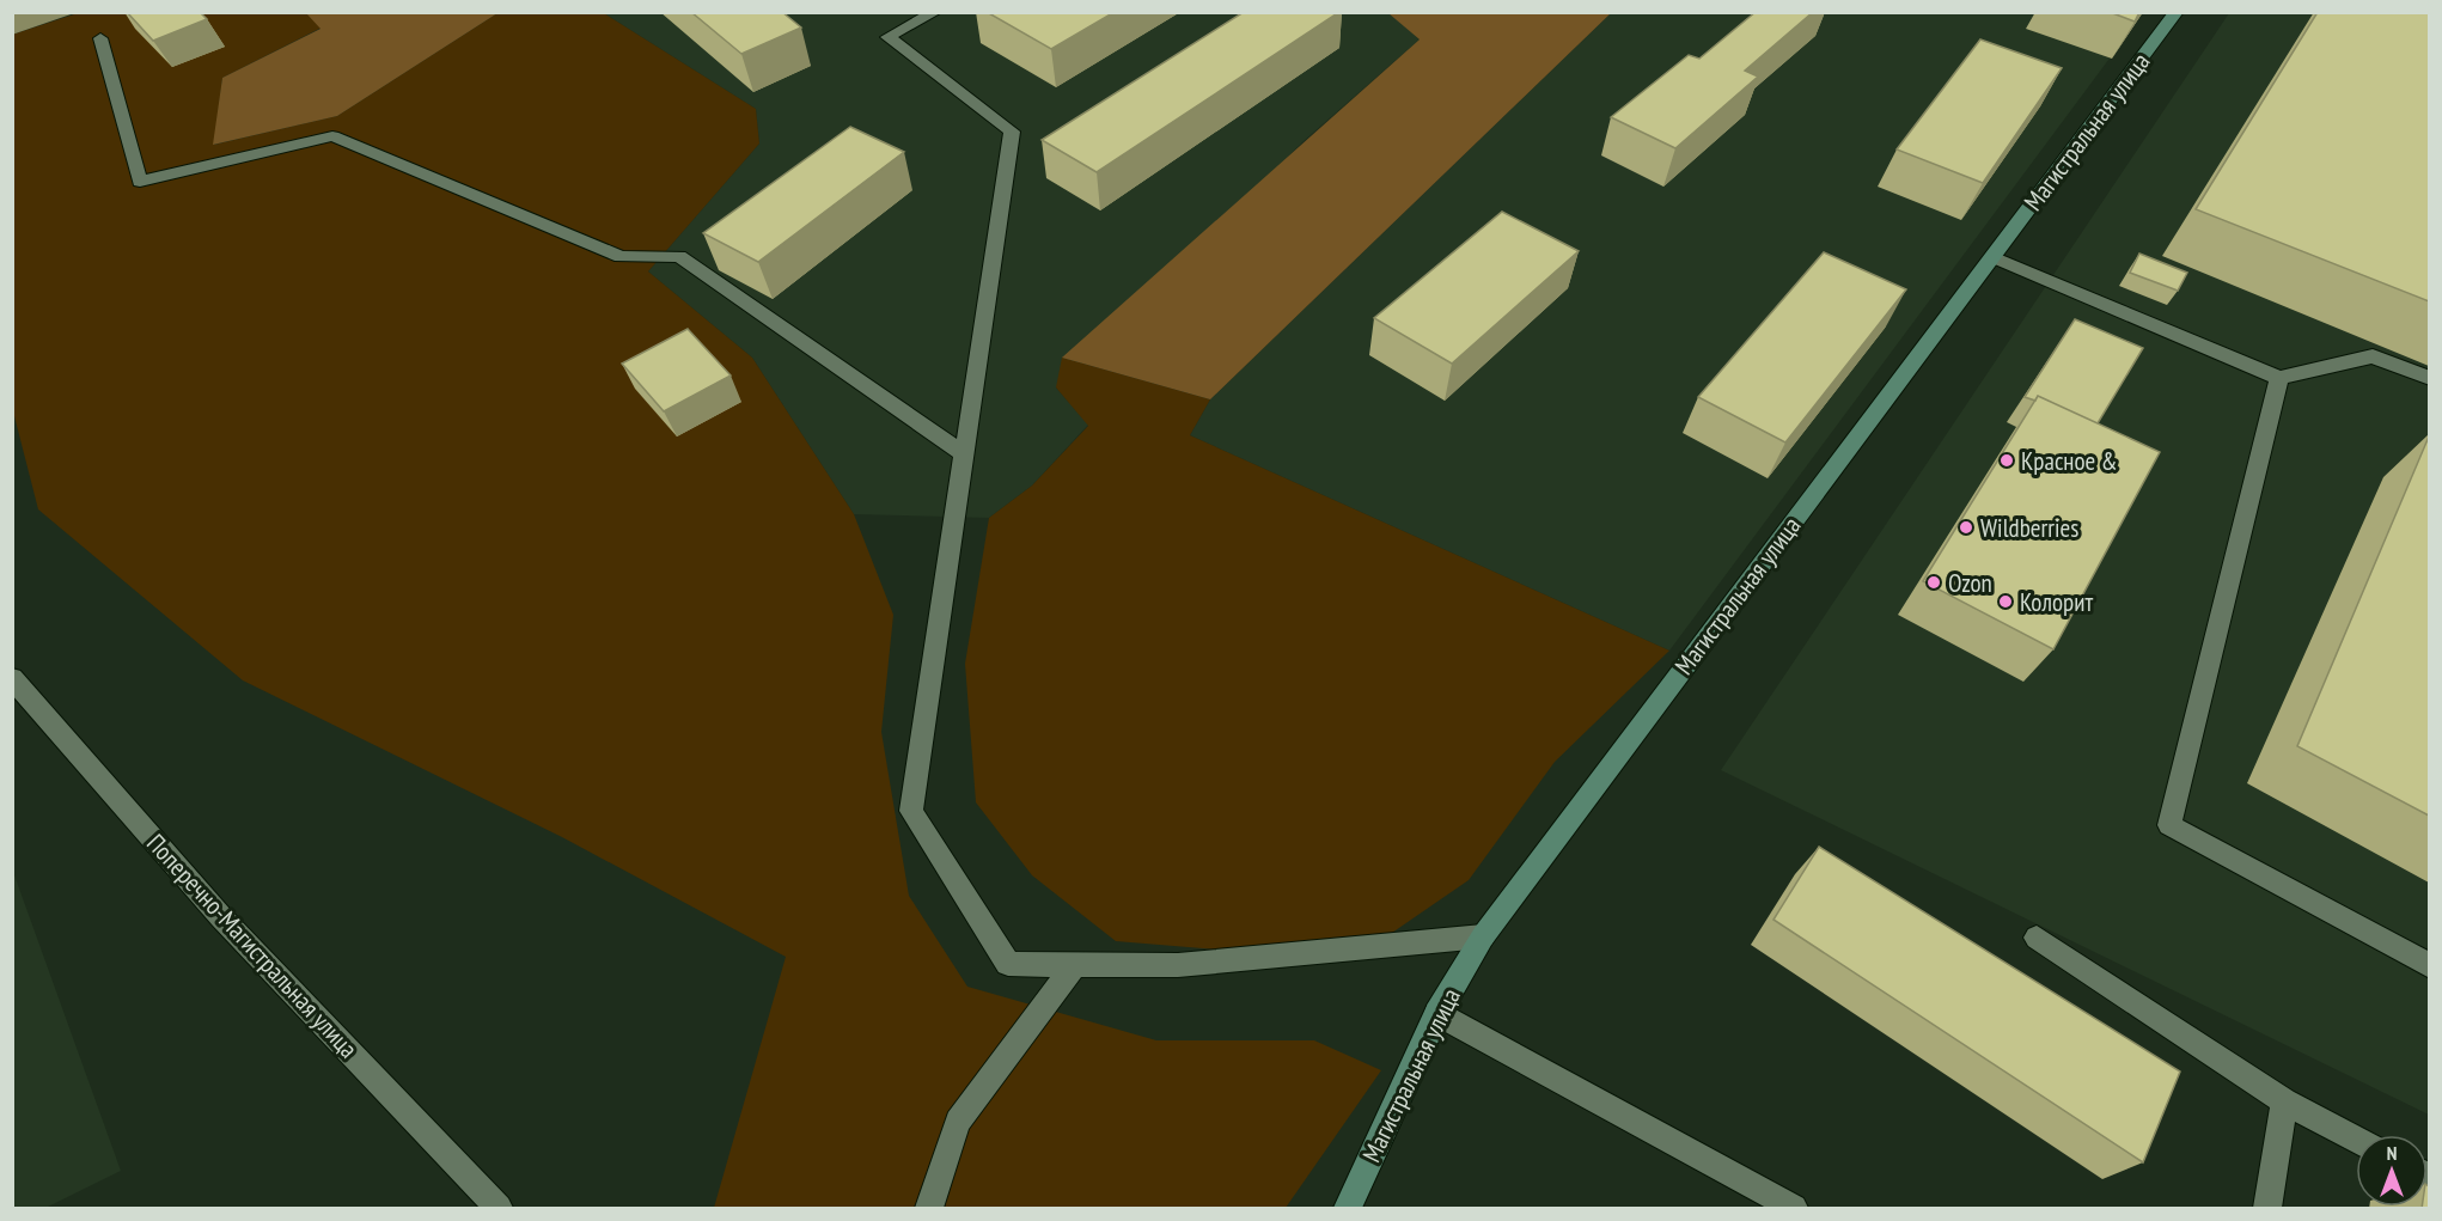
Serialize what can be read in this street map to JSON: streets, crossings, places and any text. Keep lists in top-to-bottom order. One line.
{"streets":{"street":["Магистральная улица","Поперечно-Магистральная улица"]},"places":["Красное &","Wildberries","Ozon","Колорит"],"north":"top"}
